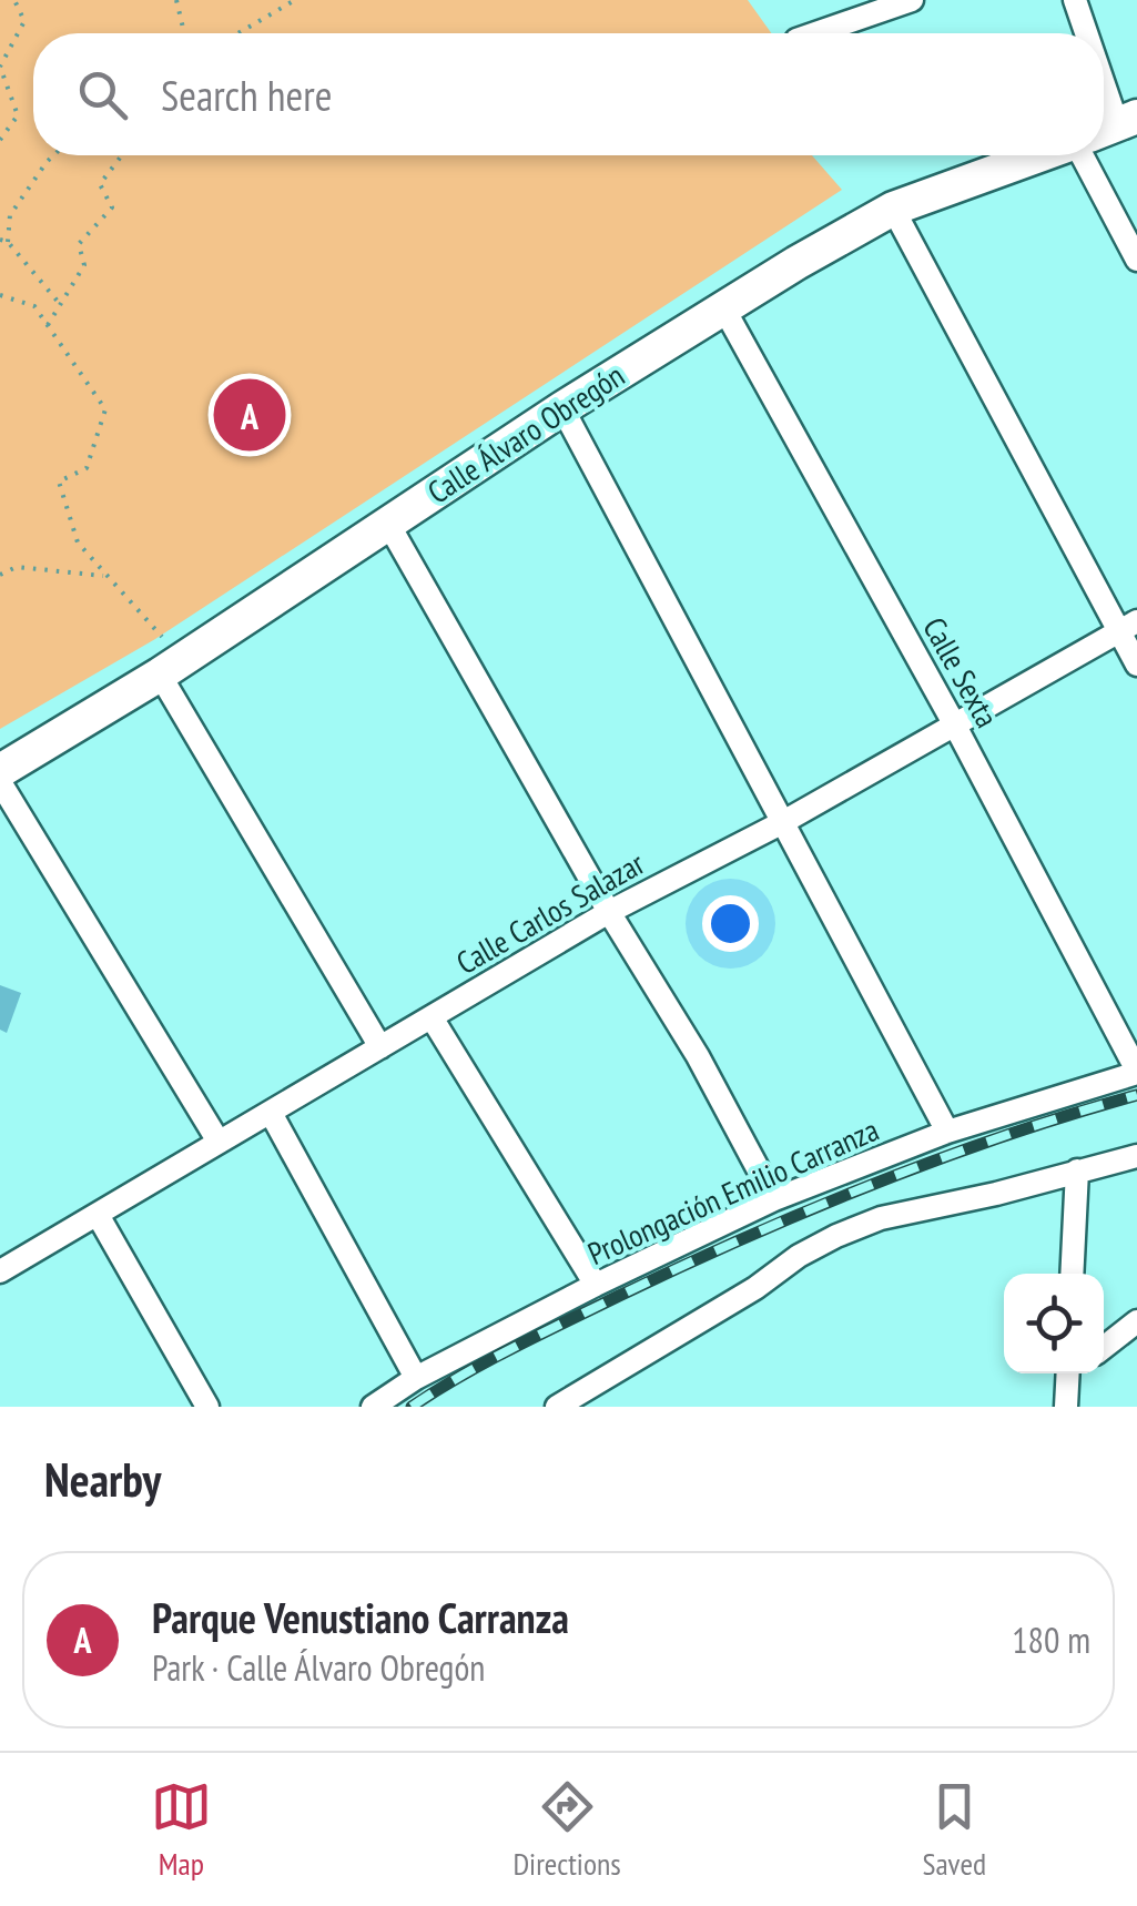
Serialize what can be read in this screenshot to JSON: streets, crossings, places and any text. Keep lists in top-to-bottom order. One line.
{"streets":{"street":["Calle Álvaro Obregón","Calle Sexta","Calle Carlos Salazar","Prolongación Emilio Carranza"]},"crossings":[["Calle Álvaro Obregón","Calle Sexta"],["Calle Sexta","Calle Carlos Salazar"],["Calle Sexta","Prolongación Emilio Carranza"]],"page":{"search":"Search here","pins":"A","heading":"Nearby","list":[{"mark":"A","name":"Parque Venustiano Carranza","note":"Park · Calle Álvaro Obregón","value":"180 m"}],"nav":["Map","Directions","Saved"]}}
